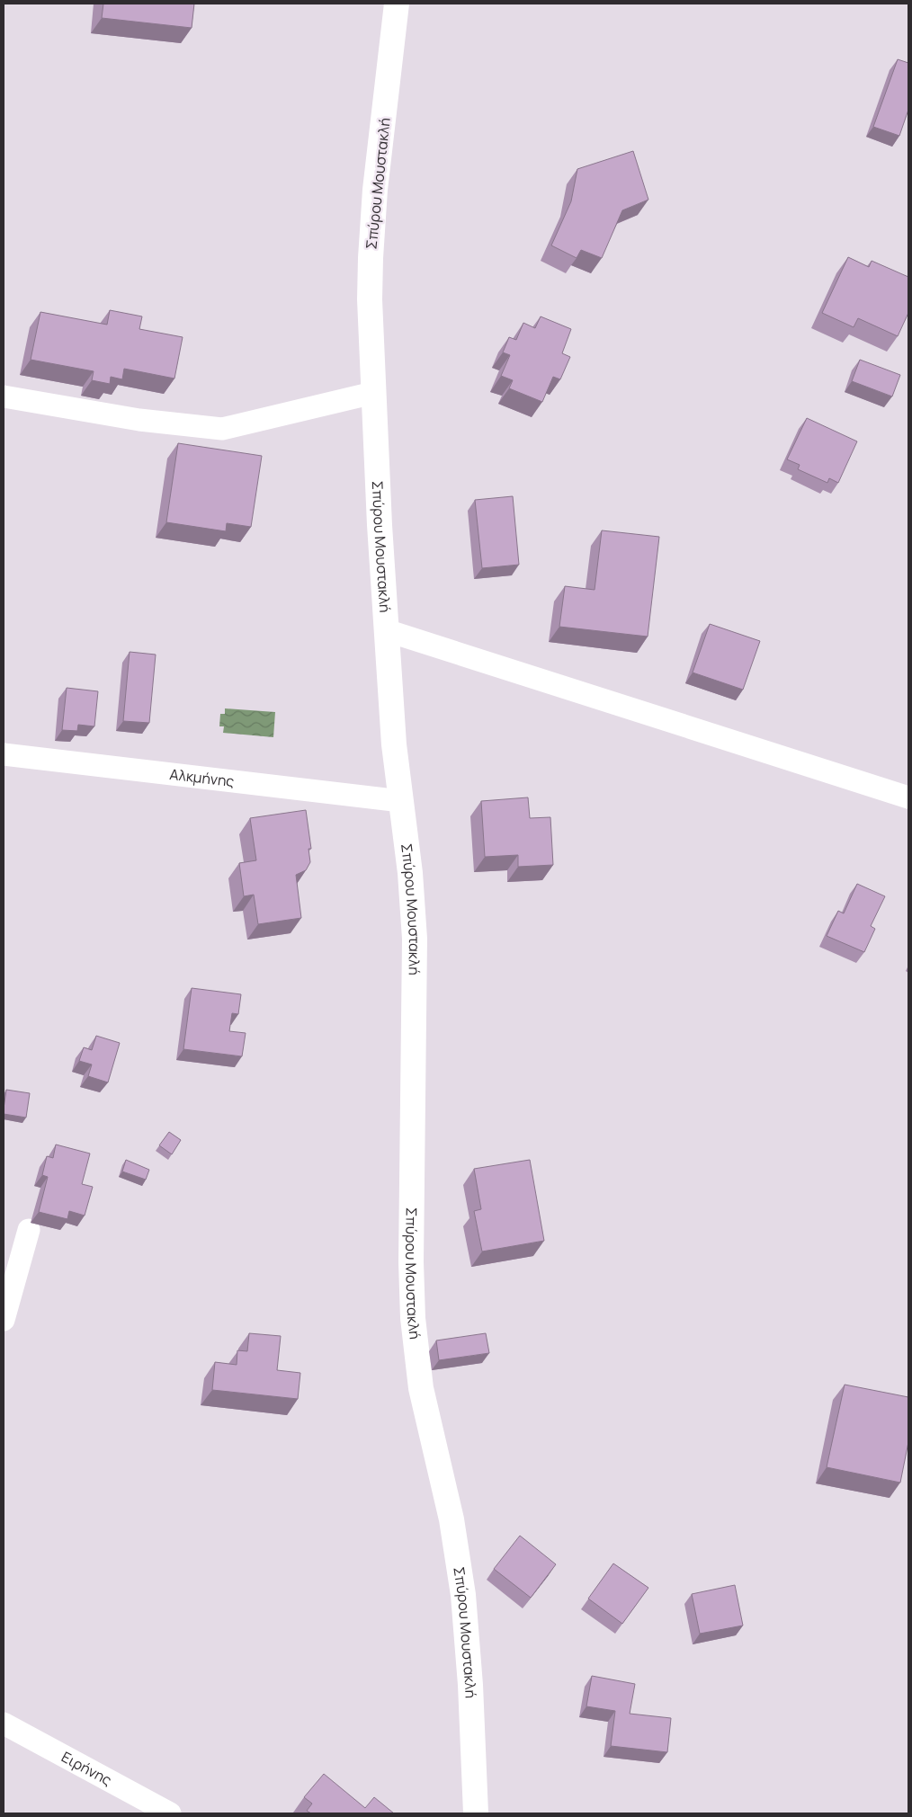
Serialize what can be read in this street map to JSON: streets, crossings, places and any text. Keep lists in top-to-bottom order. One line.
{"streets":{"street":["Σπύρου Μουστακλή","Αλκμήνης","Ειρήνης"]},"crossings":[["Σπύρου Μουστακλή","Αλκμήνης"]]}
